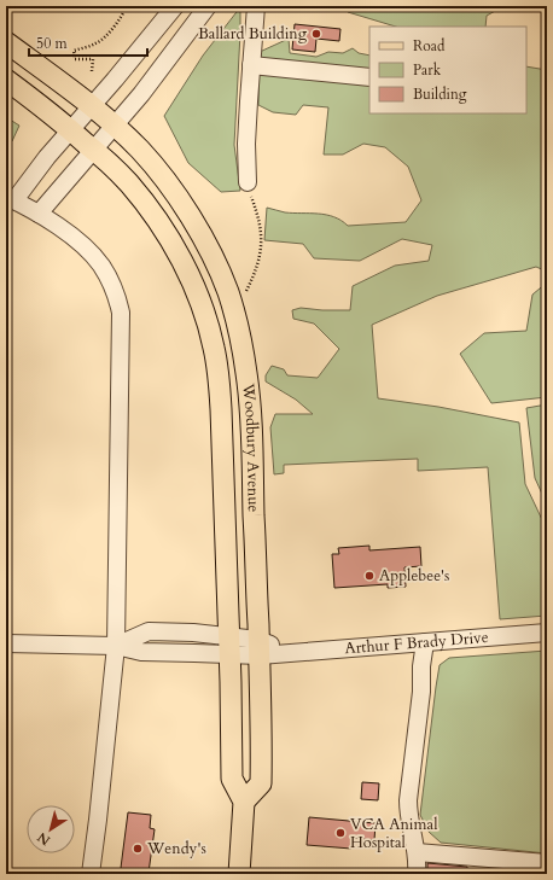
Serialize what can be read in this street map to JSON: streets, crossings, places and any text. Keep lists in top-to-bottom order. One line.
{"streets":{"main road":["Woodbury Avenue"],"street":["Arthur F Brady Drive"]},"crossings":[["Woodbury Avenue","Arthur F Brady Drive"]],"places":["Ballard Building","Applebee's","VCA Animal Hospital","Wendy's"],"legend":["Road","Park","Building"],"scale_bar":"50 m","north":"bottom left"}
